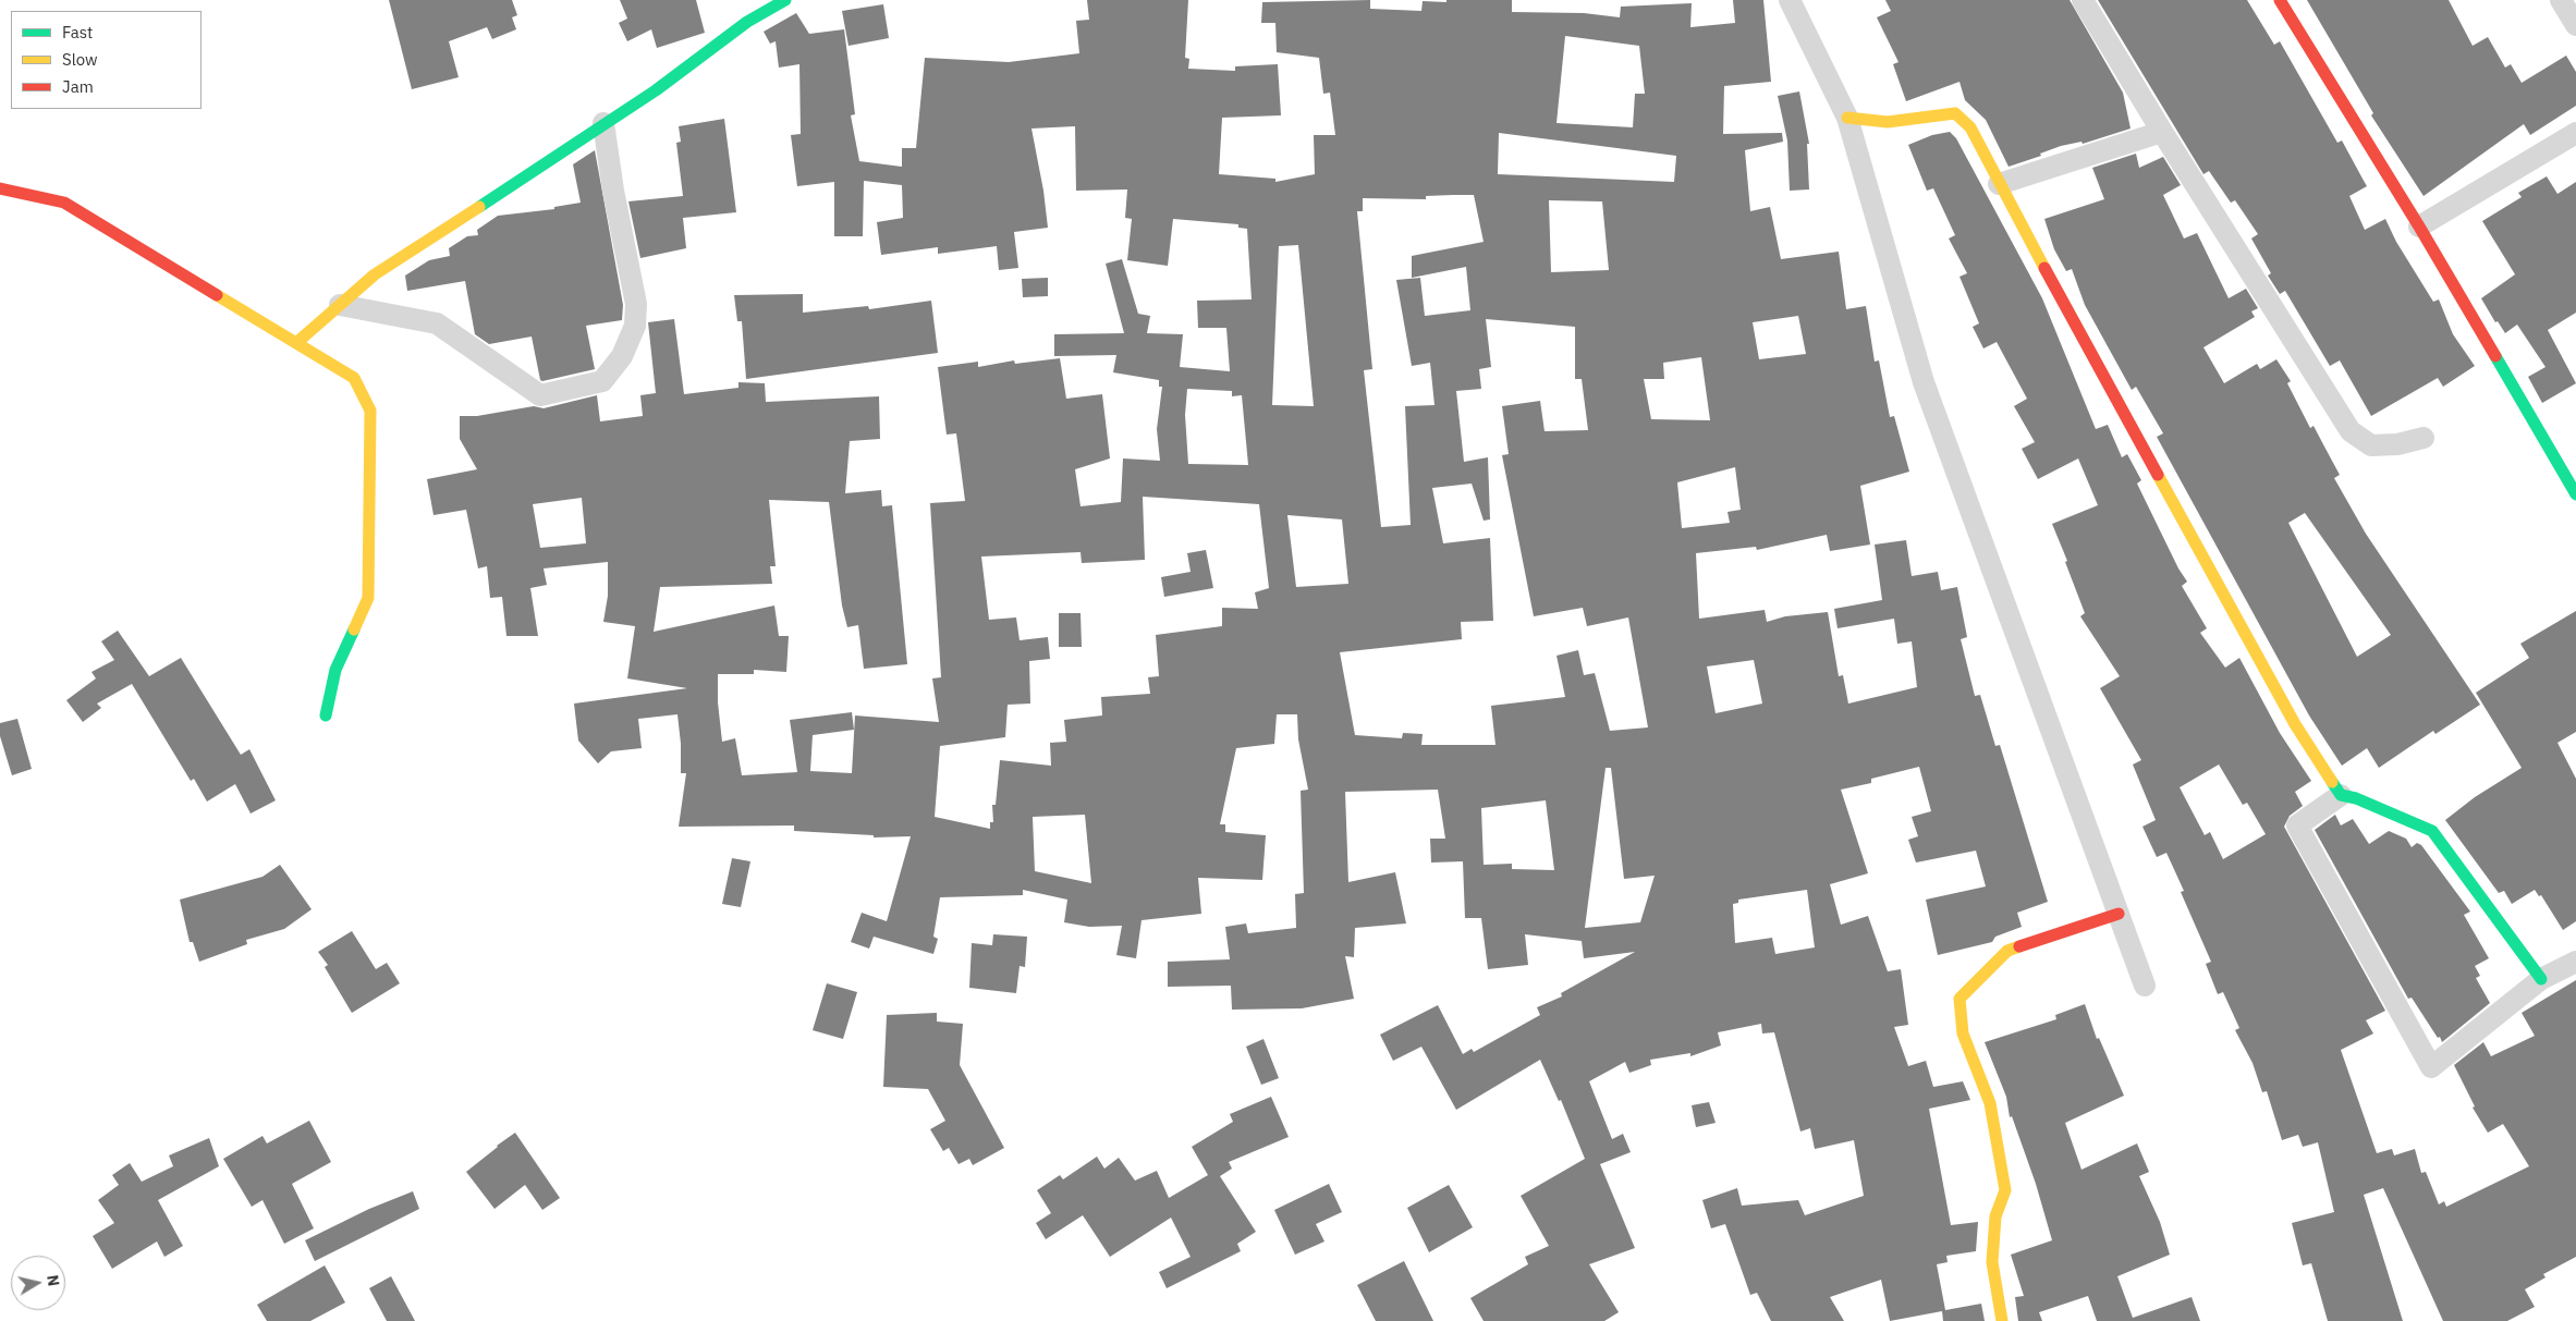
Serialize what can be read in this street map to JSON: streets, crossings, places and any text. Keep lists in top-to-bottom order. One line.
{"legend":["Fast","Slow","Jam"],"north":"right"}
